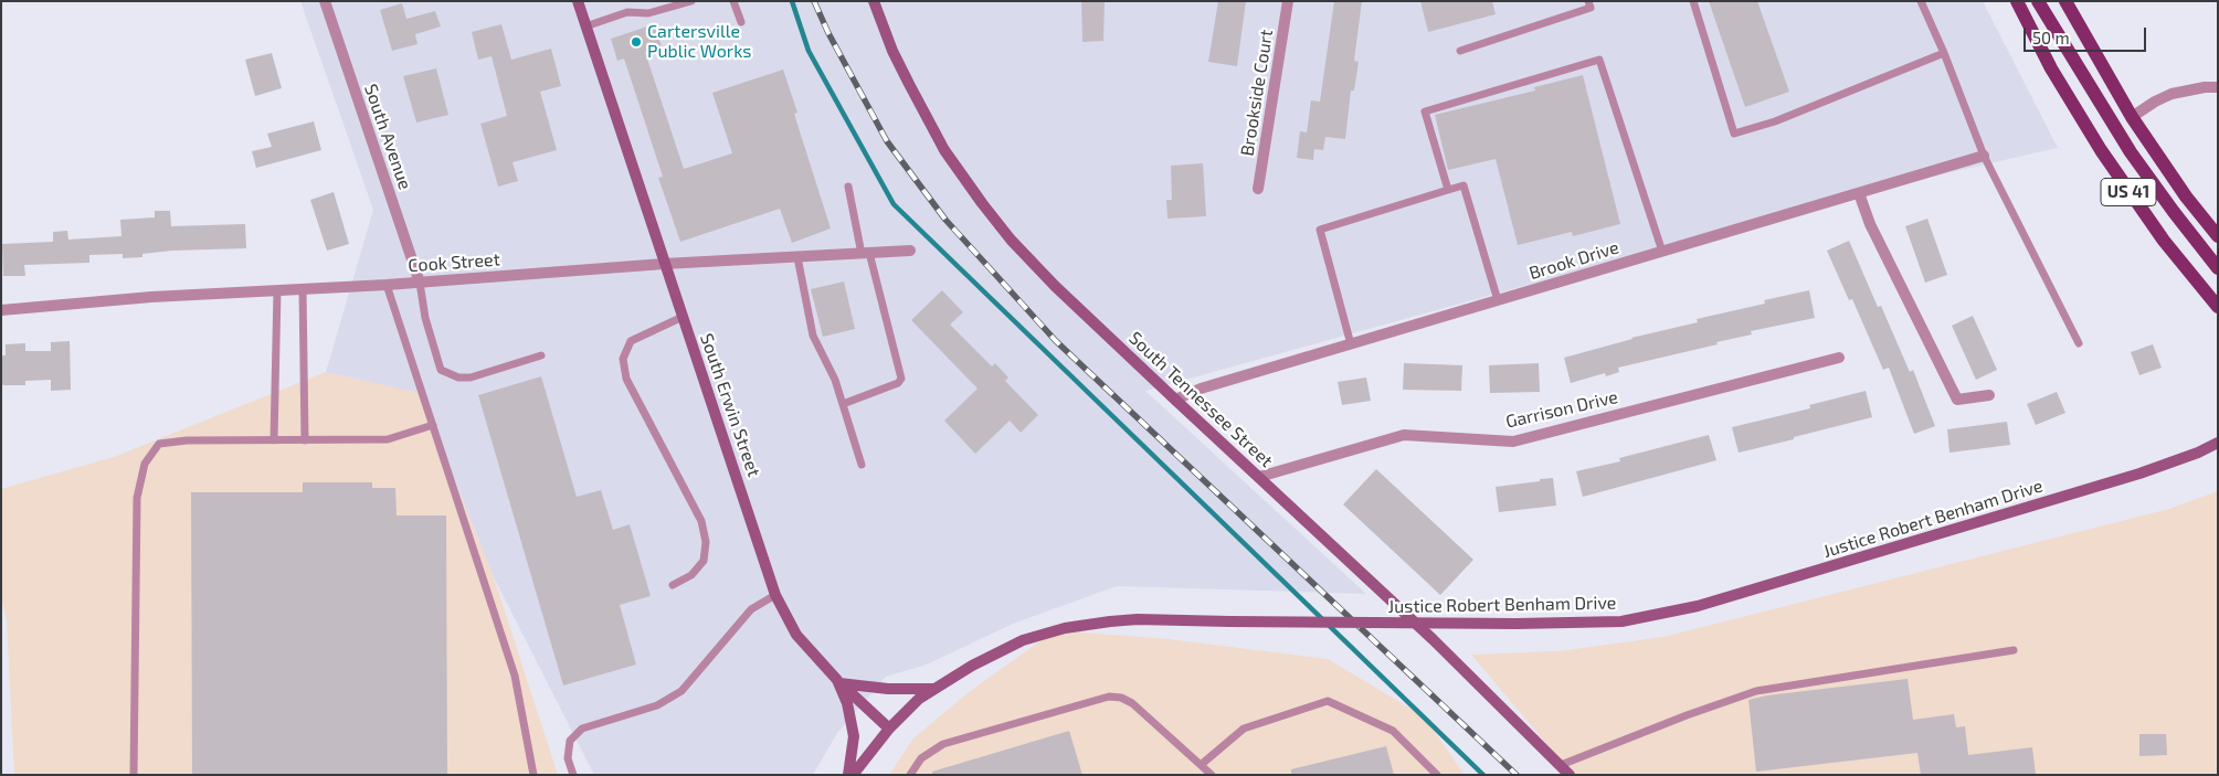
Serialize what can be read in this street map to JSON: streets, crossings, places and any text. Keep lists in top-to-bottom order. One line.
{"streets":{"main road":["US 41"],"street":["Brookside Court","South Avenue","Brook Drive","Cook Street","South Tennessee Street","South Erwin Street","Garrison Drive","Justice Robert Benham Drive"]},"crossings":[["South Avenue","Cook Street"],["Brook Drive","South Tennessee Street"],["Cook Street","South Erwin Street"],["South Tennessee Street","Garrison Drive"],["South Erwin Street","Justice Robert Benham Drive"]],"places":["Cartersville Public Works"],"scale_bar":"50 m"}
